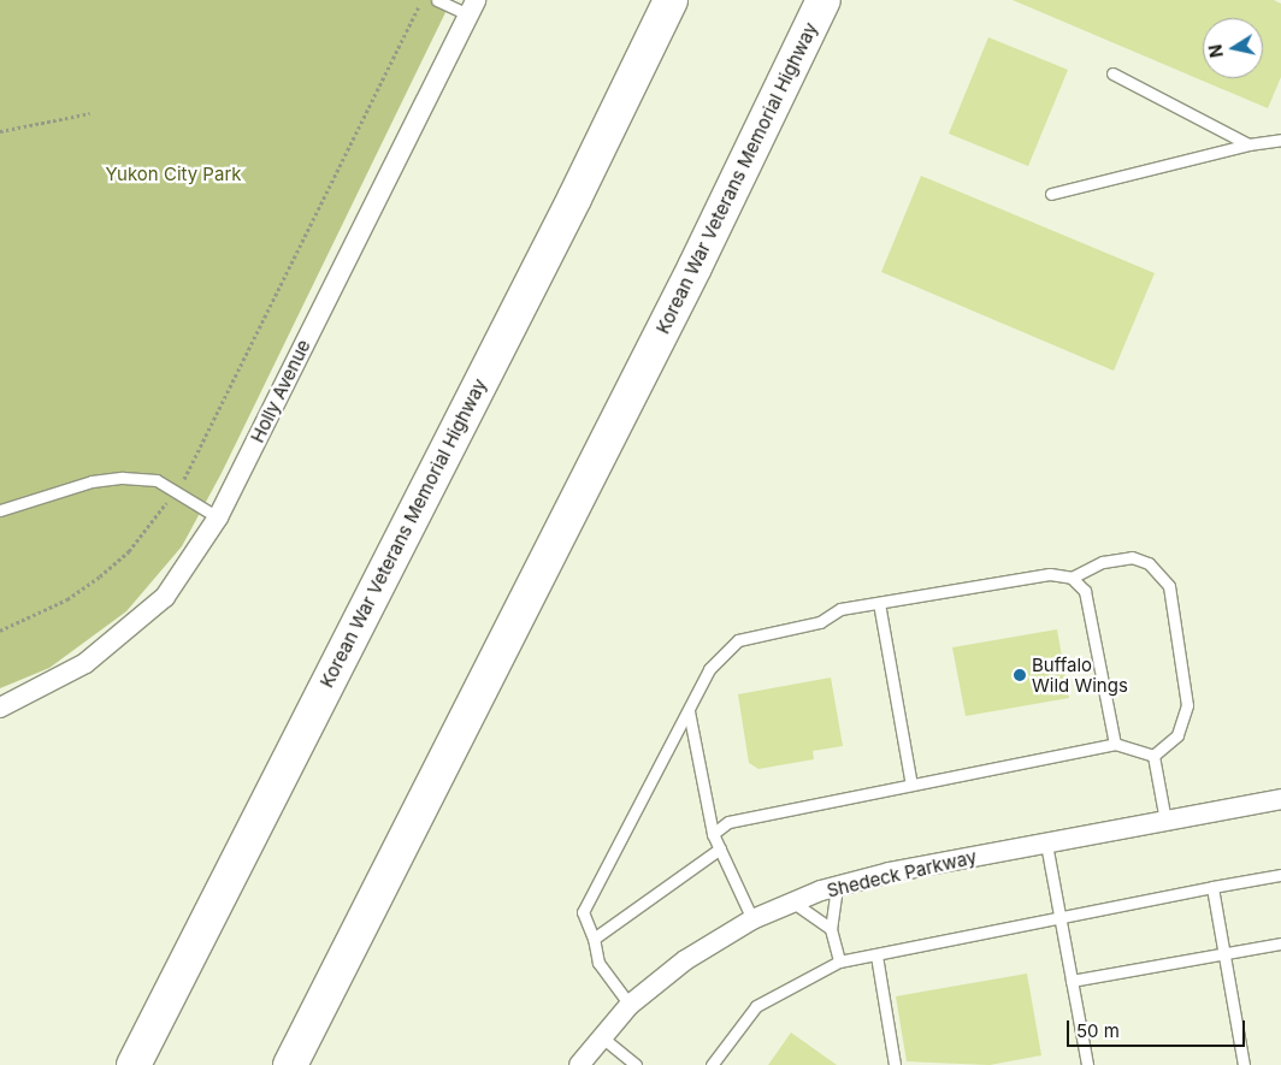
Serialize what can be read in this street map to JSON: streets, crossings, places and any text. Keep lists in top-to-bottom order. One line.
{"streets":{"highway":["Korean War Veterans Memorial Highway"],"street":["Holly Avenue","Shedeck Parkway"]},"parks":["Yukon City Park"],"places":["Buffalo Wild Wings"],"scale_bar":"50 m","north":"left"}
